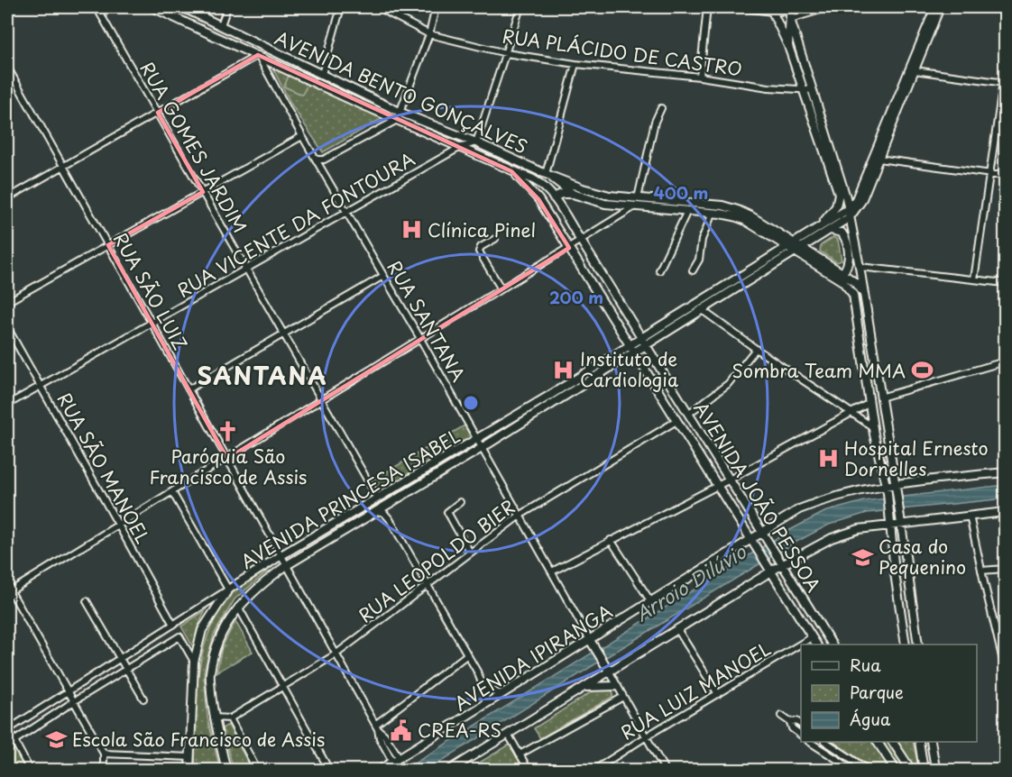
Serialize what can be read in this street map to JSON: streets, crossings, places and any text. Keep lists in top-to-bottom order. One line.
{"streets":{"main road":["AVENIDA BENTO GONÇALVES","RUA SANTANA","AVENIDA JOÃO PESSOA","AVENIDA PRINCESA ISABEL","AVENIDA IPIRANGA"],"street":["RUA PLÁCIDO DE CASTRO","RUA GOMES JARDIM","RUA VICENTE DA FONTOURA","RUA SÃO LUIZ","RUA SÃO MANOEL","RUA LEOPOLDO BIER","RUA LUIZ MANOEL"]},"crossings":[["AVENIDA BENTO GONÇALVES","RUA VICENTE DA FONTOURA"],["AVENIDA BENTO GONÇALVES","RUA SANTANA"],["AVENIDA BENTO GONÇALVES","AVENIDA JOÃO PESSOA"],["AVENIDA BENTO GONÇALVES","AVENIDA PRINCESA ISABEL"],["RUA GOMES JARDIM","RUA VICENTE DA FONTOURA"],["RUA GOMES JARDIM","AVENIDA PRINCESA ISABEL"],["RUA VICENTE DA FONTOURA","RUA SÃO LUIZ"],["RUA VICENTE DA FONTOURA","RUA SANTANA"],["RUA VICENTE DA FONTOURA","RUA SÃO MANOEL"],["RUA SÃO LUIZ","AVENIDA PRINCESA ISABEL"],["RUA SÃO LUIZ","RUA LEOPOLDO BIER"],["RUA SÃO LUIZ","AVENIDA IPIRANGA"],["RUA SANTANA","AVENIDA PRINCESA ISABEL"],["RUA SANTANA","RUA LEOPOLDO BIER"],["RUA SANTANA","AVENIDA IPIRANGA"],["RUA SANTANA","RUA LUIZ MANOEL"],["RUA SÃO MANOEL","AVENIDA PRINCESA ISABEL"],["AVENIDA JOÃO PESSOA","AVENIDA PRINCESA ISABEL"],["AVENIDA JOÃO PESSOA","RUA LEOPOLDO BIER"],["AVENIDA JOÃO PESSOA","AVENIDA IPIRANGA"],["AVENIDA JOÃO PESSOA","RUA LUIZ MANOEL"]],"districts":["SANTANA"],"water":["Arroio Dilúvio"],"places":{"hospital":["Clínica Pinel","Instituto de Cardiologia","Hospital Ernesto Dornelles"],"sports":["Sombra Team MMA"],"church":["Paróquia São Francisco de Assis"],"school or university":["Casa do Pequenino","Escola São Francisco de Assis"],"public building":["CREA-RS"]},"legend":["Rua","Parque","Água"],"rings":["400 m","200 m"]}
